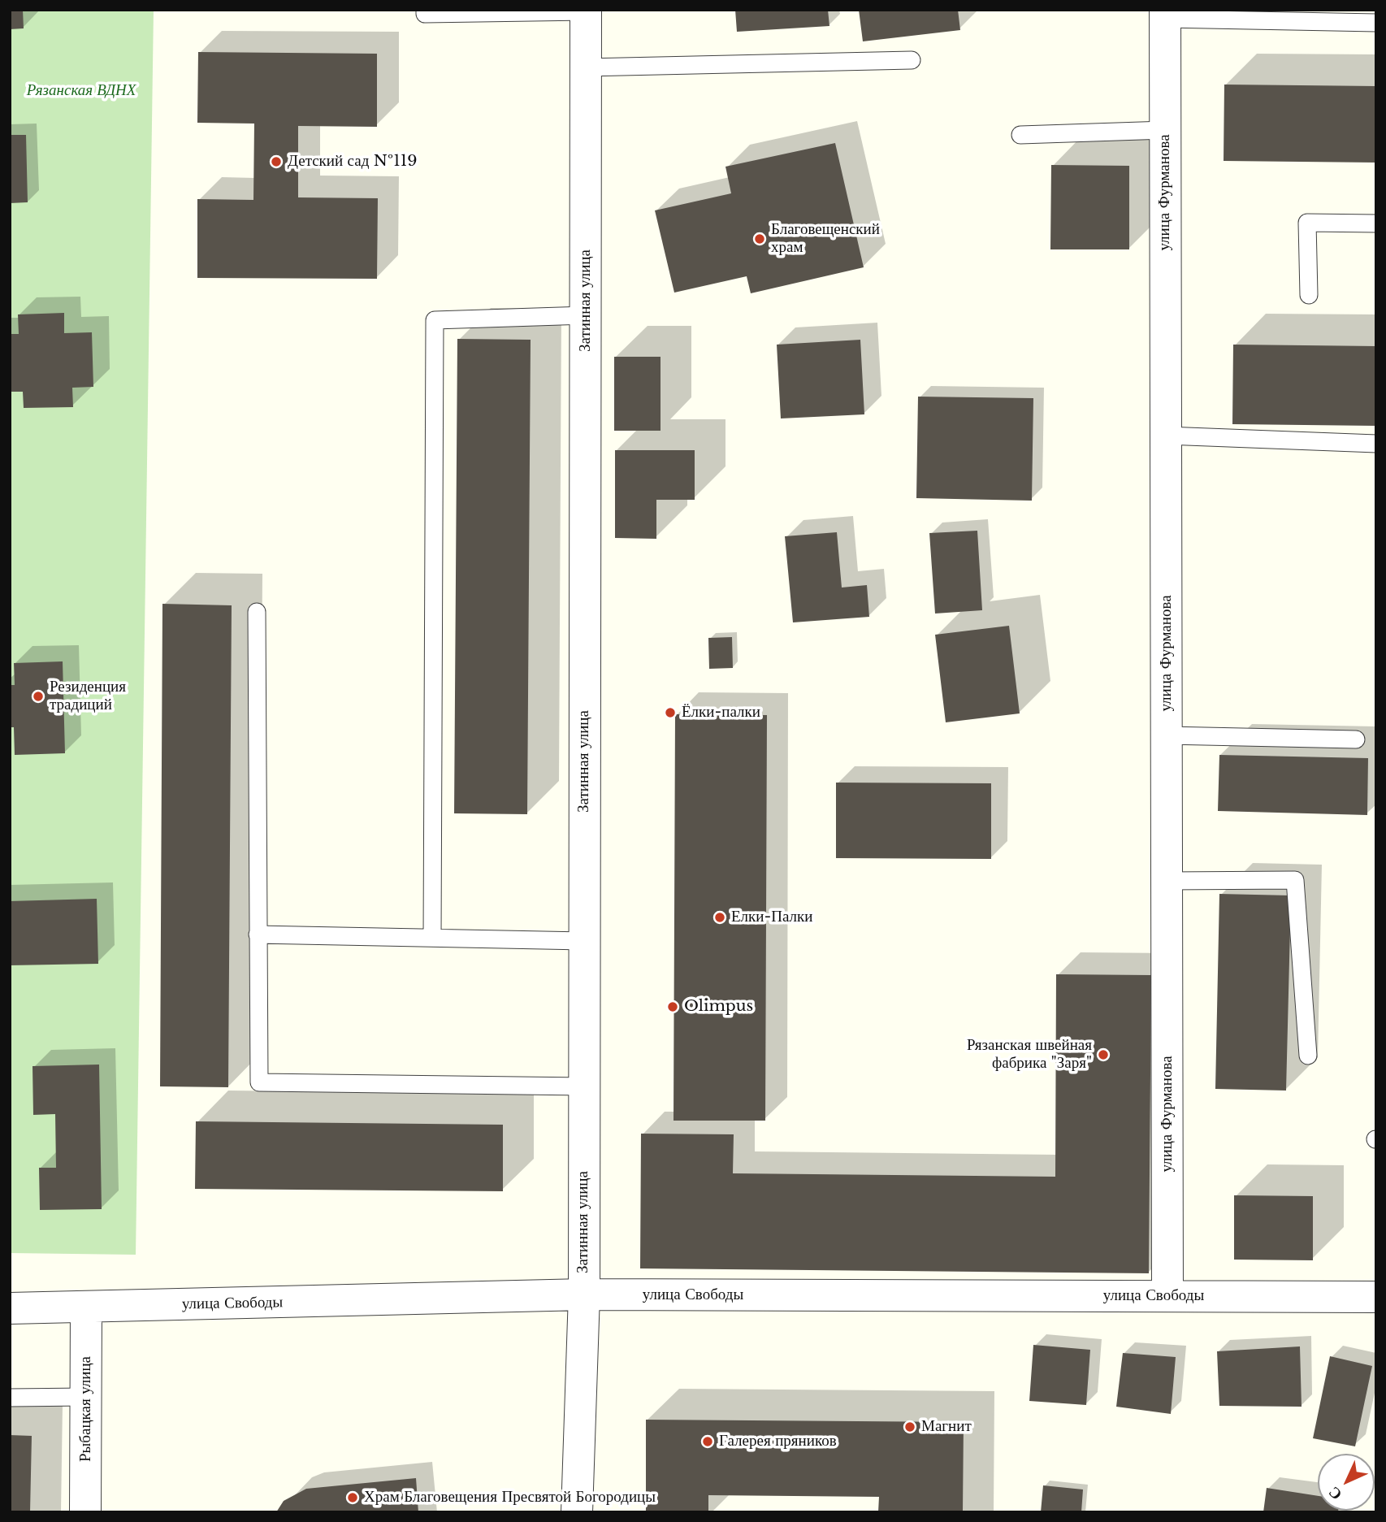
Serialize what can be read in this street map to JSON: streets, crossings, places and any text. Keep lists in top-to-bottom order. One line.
{"streets":{"street":["улица Фурманова","Затинная улица","улица Свободы","Рыбацкая улица"]},"crossings":[["улица Фурманова","улица Свободы"],["Затинная улица","улица Свободы"],["улица Свободы","Рыбацкая улица"]],"parks":["Рязанская ВДНХ"],"places":["Детский сад №119","Благовещенский храм","Резиденция традиций","Ёлки-палки","Елки-Палки","Olimpus","Рязанская швейная фабрика \"Заря\"","Магнит","Галерея пряников","Храм Благовещения Пресвятой Богородицы"],"north":"bottom left"}
